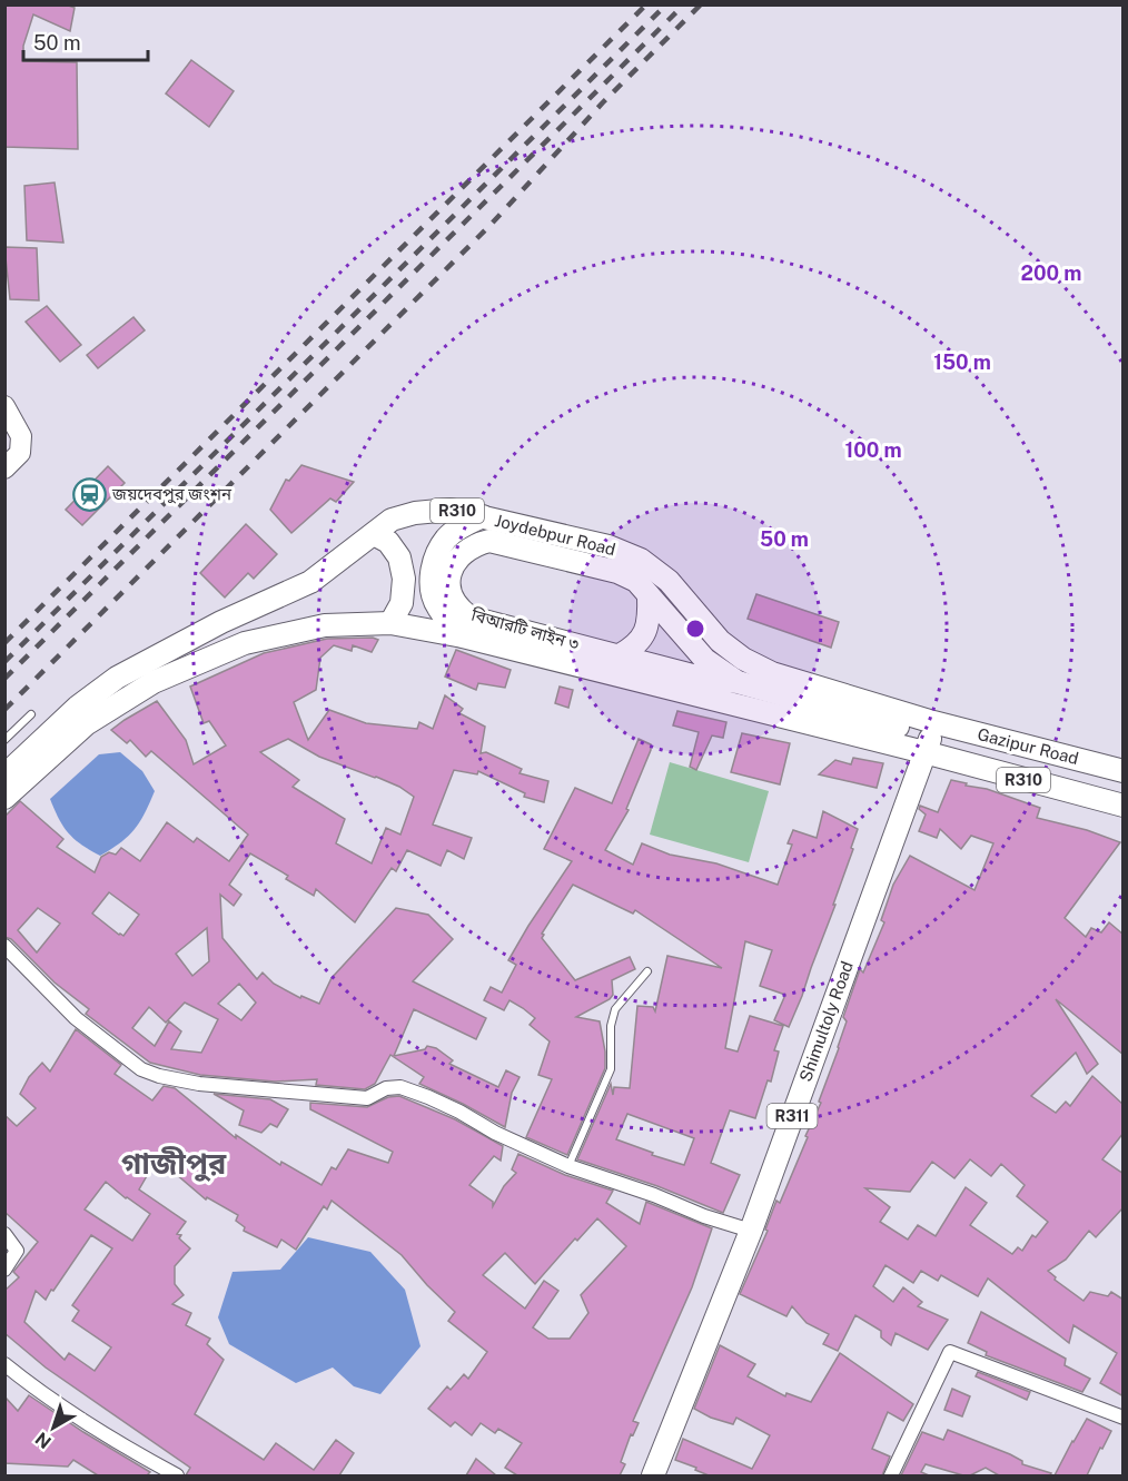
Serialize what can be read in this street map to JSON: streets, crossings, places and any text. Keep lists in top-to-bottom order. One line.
{"streets":{"main road":["R310","Joydebpur Road","বিআরটি লাইন ৩","Gazipur Road","Shimultoly Road","R311"]},"crossings":[["R310","Joydebpur Road"],["R310","বিআরটি লাইন ৩"],["R310","Gazipur Road"],["R310","Shimultoly Road"],["Joydebpur Road","বিআরটি লাইন ৩"],["Joydebpur Road","Gazipur Road"],["Joydebpur Road","Shimultoly Road"],["বিআরটি লাইন ৩","Gazipur Road"],["বিআরটি লাইন ৩","Shimultoly Road"],["Gazipur Road","Shimultoly Road"]],"districts":["গাজীপুর"],"places":{"station":["জয়দেবপুর জংশন"]},"scale_bar":"50 m","north":"bottom left","rings":["200 m","150 m","100 m","50 m"]}
